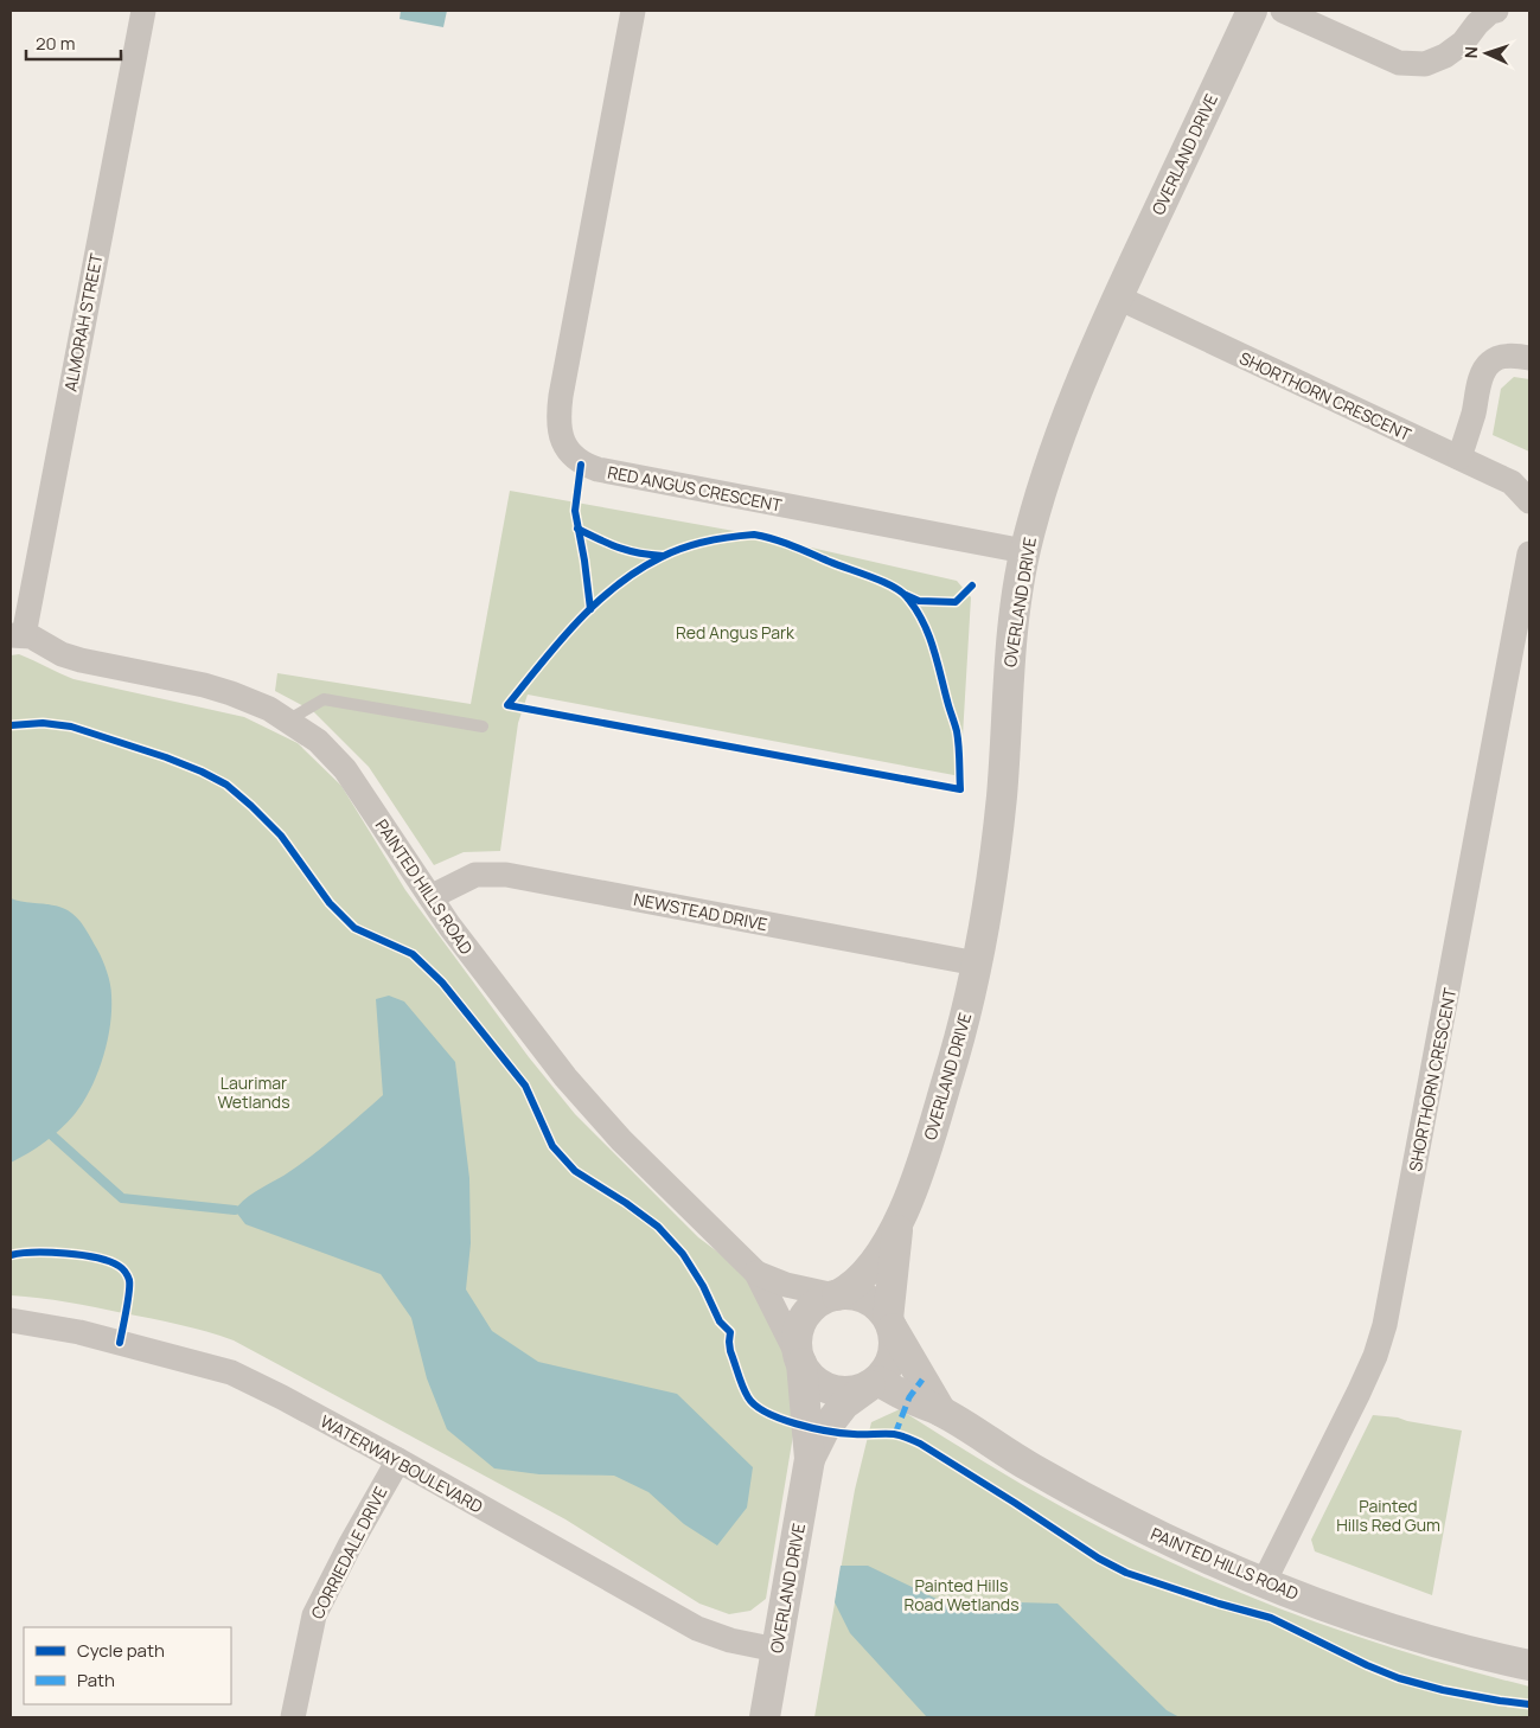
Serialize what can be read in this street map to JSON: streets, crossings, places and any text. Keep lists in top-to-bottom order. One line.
{"streets":{"street":["OVERLAND DRIVE","ALMORAH STREET","SHORTHORN CRESCENT","RED ANGUS CRESCENT","PAINTED HILLS ROAD","NEWSTEAD DRIVE","WATERWAY BOULEVARD","CORRIEDALE DRIVE"]},"crossings":[["OVERLAND DRIVE","SHORTHORN CRESCENT"],["OVERLAND DRIVE","RED ANGUS CRESCENT"],["OVERLAND DRIVE","PAINTED HILLS ROAD"],["OVERLAND DRIVE","NEWSTEAD DRIVE"],["OVERLAND DRIVE","WATERWAY BOULEVARD"],["ALMORAH STREET","PAINTED HILLS ROAD"],["SHORTHORN CRESCENT","PAINTED HILLS ROAD"],["PAINTED HILLS ROAD","NEWSTEAD DRIVE"],["WATERWAY BOULEVARD","CORRIEDALE DRIVE"]],"parks":["Red Angus Park","Laurimar Wetlands","Painted Hills Red Gum","Painted Hills Road Wetlands"],"legend":["Cycle path","Path"],"scale_bar":"20 m","north":"left"}
